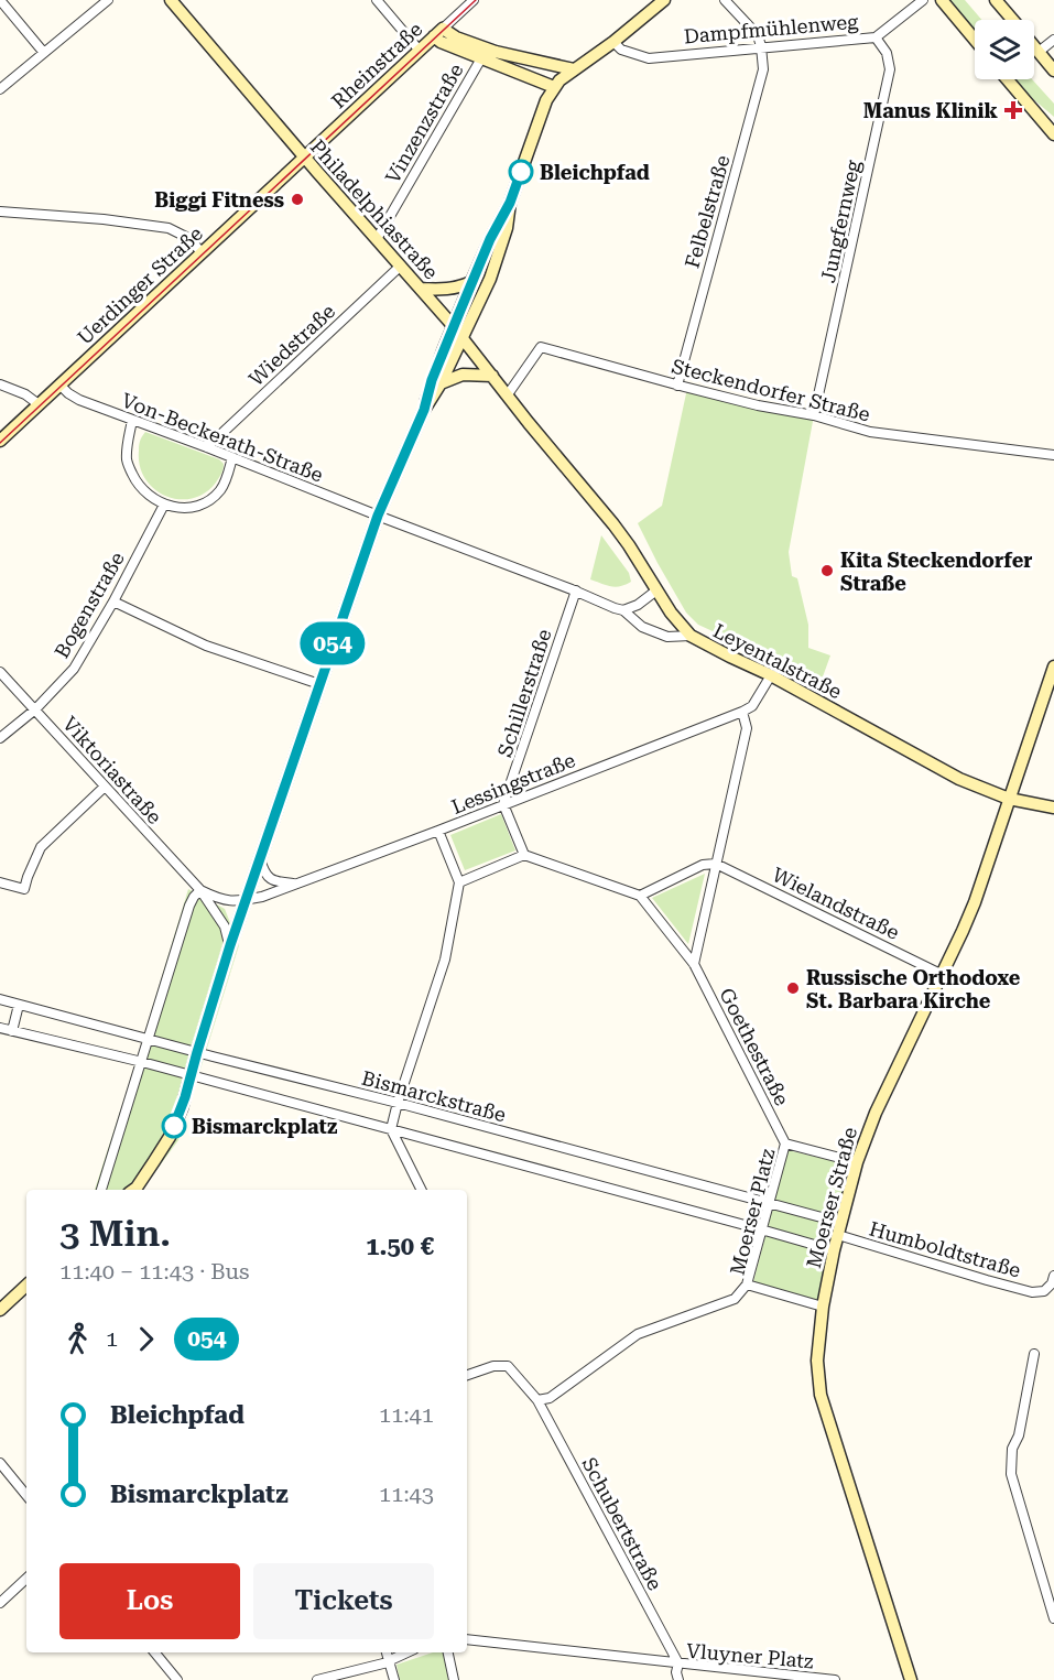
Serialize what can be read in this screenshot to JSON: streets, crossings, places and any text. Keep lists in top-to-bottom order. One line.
{"streets":{"street":["Dampfmühlenweg","Rheinstraße","Vinzenzstraße","Philadelphiastraße","Felbelstraße","Jungfernweg","Uerdinger Straße","Wiedstraße","Steckendorfer Straße","Von-Beckerath-Straße","Bogenstraße","Leyentalstraße","Schillerstraße","Viktoriastraße","Lessingstraße","Wielandstraße","Goethestraße","Bismarckstraße","Moerser Straße","Moerser Platz","Humboldtstraße","Schubertstraße","Vluyner Platz"]},"crossings":[["Dampfmühlenweg","Felbelstraße"],["Dampfmühlenweg","Jungfernweg"],["Rheinstraße","Philadelphiastraße"],["Rheinstraße","Uerdinger Straße"],["Vinzenzstraße","Philadelphiastraße"],["Philadelphiastraße","Uerdinger Straße"],["Philadelphiastraße","Wiedstraße"],["Philadelphiastraße","Steckendorfer Straße"],["Philadelphiastraße","Leyentalstraße"],["Felbelstraße","Steckendorfer Straße"],["Jungfernweg","Steckendorfer Straße"],["Uerdinger Straße","Von-Beckerath-Straße"],["Wiedstraße","Von-Beckerath-Straße"],["Von-Beckerath-Straße","Leyentalstraße"],["Bogenstraße","Viktoriastraße"],["Leyentalstraße","Schillerstraße"],["Leyentalstraße","Moerser Straße"],["Schillerstraße","Lessingstraße"],["Viktoriastraße","Lessingstraße"],["Wielandstraße","Moerser Straße"],["Goethestraße","Moerser Platz"],["Bismarckstraße","Moerser Straße"],["Bismarckstraße","Moerser Platz"],["Bismarckstraße","Humboldtstraße"],["Moerser Straße","Moerser Platz"],["Moerser Straße","Humboldtstraße"],["Schubertstraße","Vluyner Platz"]],"places":{"health":["Manus Klinik"],"other":["Bleichpfad","Biggi Fitness","Kita Steckendorfer Straße","Russische Orthodoxe St. Barbara Kirche","Bismarckplatz"]},"lines":["bus line 054"],"page":{"on_map":"054","heading":["3 Min.","11:40 – 11:43 · Bus","1.50 €"],"legs":["1","054"],"list":[{"name":"Bleichpfad","value":"11:41"},{"name":"Bismarckplatz","value":"11:43"}],"buttons":["Los","Tickets"]}}
